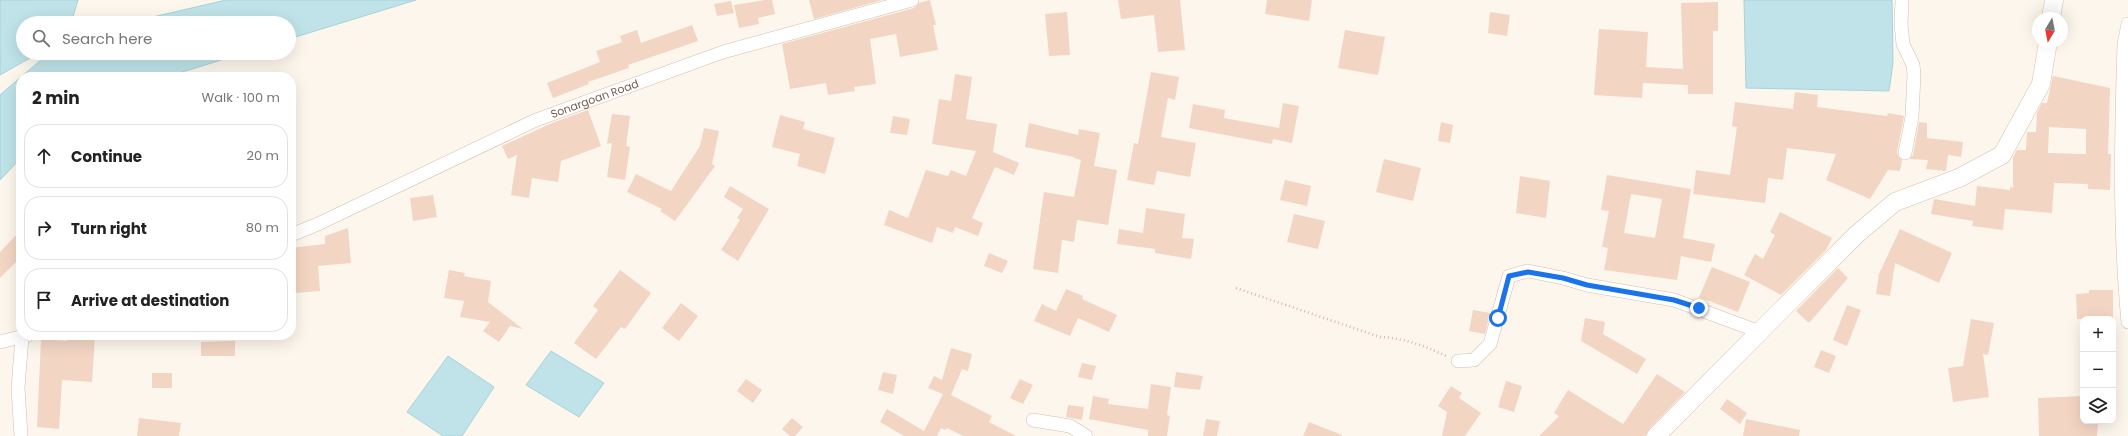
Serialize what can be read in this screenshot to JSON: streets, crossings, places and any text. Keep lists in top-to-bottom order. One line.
{"streets":{"street":["Sonargoan Road"]},"north":"bottom","page":{"search":"Search here","heading":["2 min","Walk · 100 m"],"list":[["Continue","20 m"],["Turn right","80 m"],"Arrive at destination"],"map_buttons":["+","−"]}}
